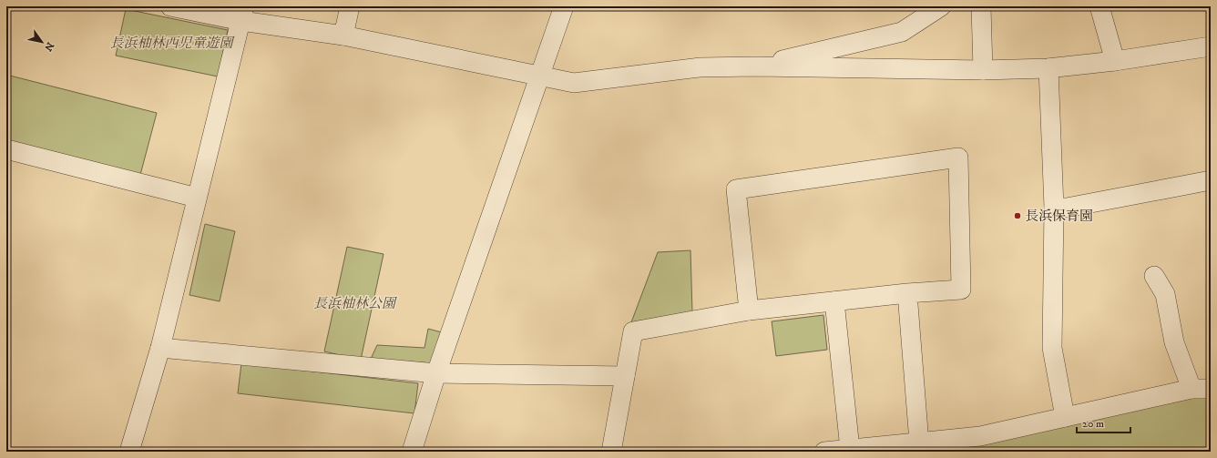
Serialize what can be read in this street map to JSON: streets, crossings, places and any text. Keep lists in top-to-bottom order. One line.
{"parks":["長浜柚林西児童遊園","長浜柚林公園"],"places":["長浜保育園"],"scale_bar":"20 m","north":"bottom right"}
